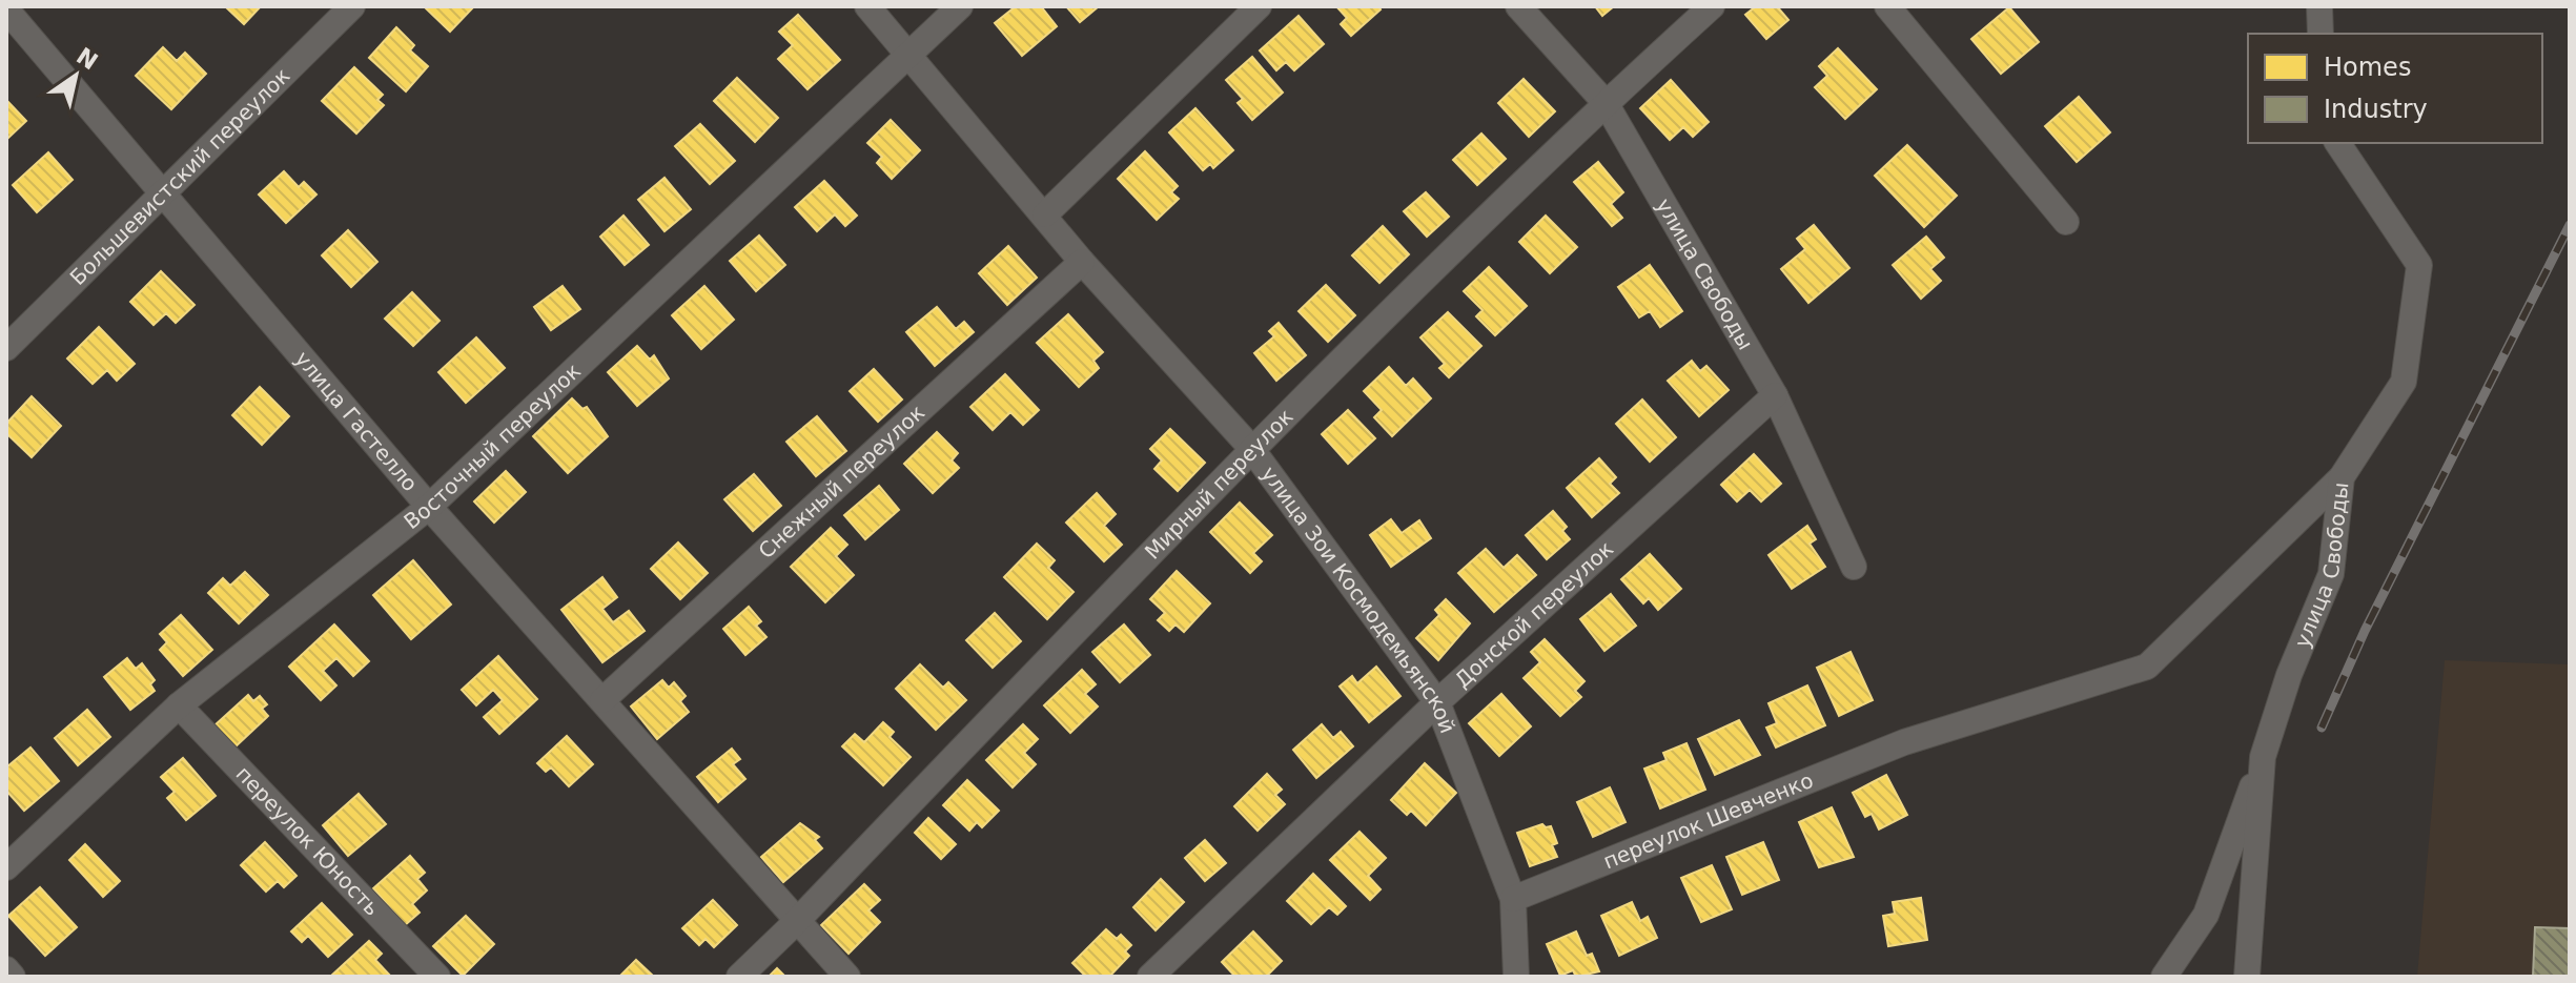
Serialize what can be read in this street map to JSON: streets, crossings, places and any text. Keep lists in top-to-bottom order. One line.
{"streets":{"street":["Большевистский переулок","улица Свободы","улица Гастелло","Восточный переулок","Снежный переулок","Мирный переулок","улица Зои Космодемьянской","Донской переулок","переулок Шевченко","переулок Юность"]},"crossings":[["Большевистский переулок","улица Гастелло"],["улица Свободы","Мирный переулок"],["улица Свободы","Донской переулок"],["улица Свободы","переулок Шевченко"],["улица Гастелло","Восточный переулок"],["улица Гастелло","Снежный переулок"],["улица Гастелло","Мирный переулок"],["Восточный переулок","улица Зои Космодемьянской"],["Восточный переулок","переулок Юность"],["Снежный переулок","улица Зои Космодемьянской"],["Мирный переулок","улица Зои Космодемьянской"],["улица Зои Космодемьянской","Донской переулок"],["улица Зои Космодемьянской","переулок Шевченко"]],"legend":["Homes","Industry"],"north":"top right"}
